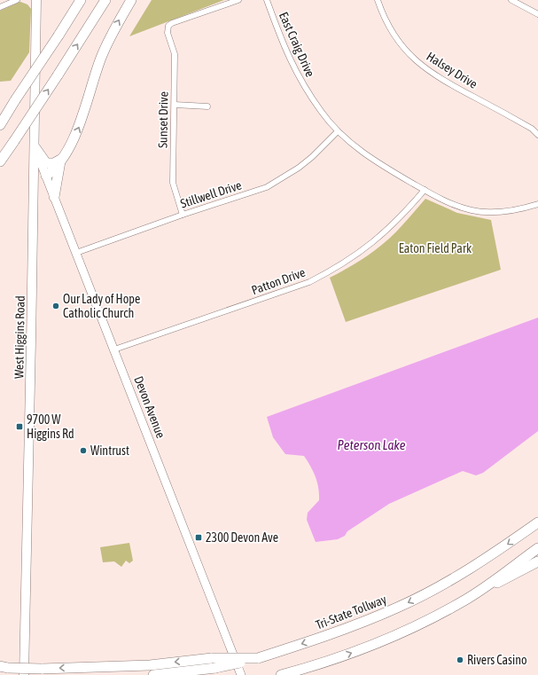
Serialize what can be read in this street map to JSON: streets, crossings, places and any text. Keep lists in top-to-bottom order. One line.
{"streets":{"highway":["Tri-State Tollway"],"main road":["West Higgins Road","Devon Avenue"],"street":["East Craig Drive","Halsey Drive","Sunset Drive","Stillwell Drive","Patton Drive"]},"crossings":[["East Craig Drive","Stillwell Drive"],["East Craig Drive","Patton Drive"],["Sunset Drive","Stillwell Drive"],["Stillwell Drive","Devon Avenue"],["Patton Drive","Devon Avenue"],["West Higgins Road","Devon Avenue"]],"water":["Peterson Lake"],"parks":["Eaton Field Park"],"places":{"other":["Our Lady of Hope Catholic Church","Wintrust","Rivers Casino"],"transit":["9700 W Higgins Rd","2300 Devon Ave"]}}
